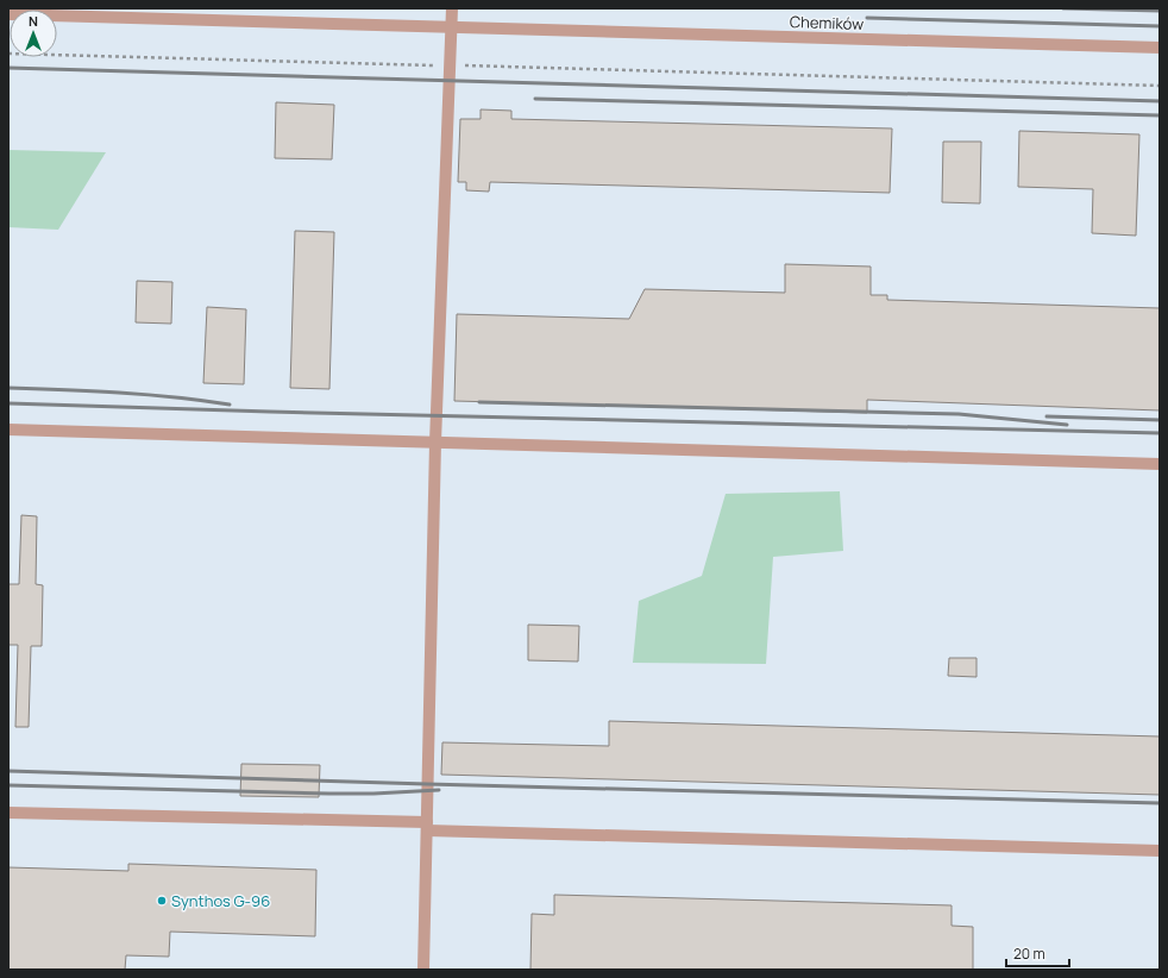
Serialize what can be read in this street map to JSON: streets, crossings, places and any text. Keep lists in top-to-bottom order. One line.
{"streets":{"lane":["Chemików"]},"places":["Synthos G-96"],"scale_bar":"20 m","north":"top"}
